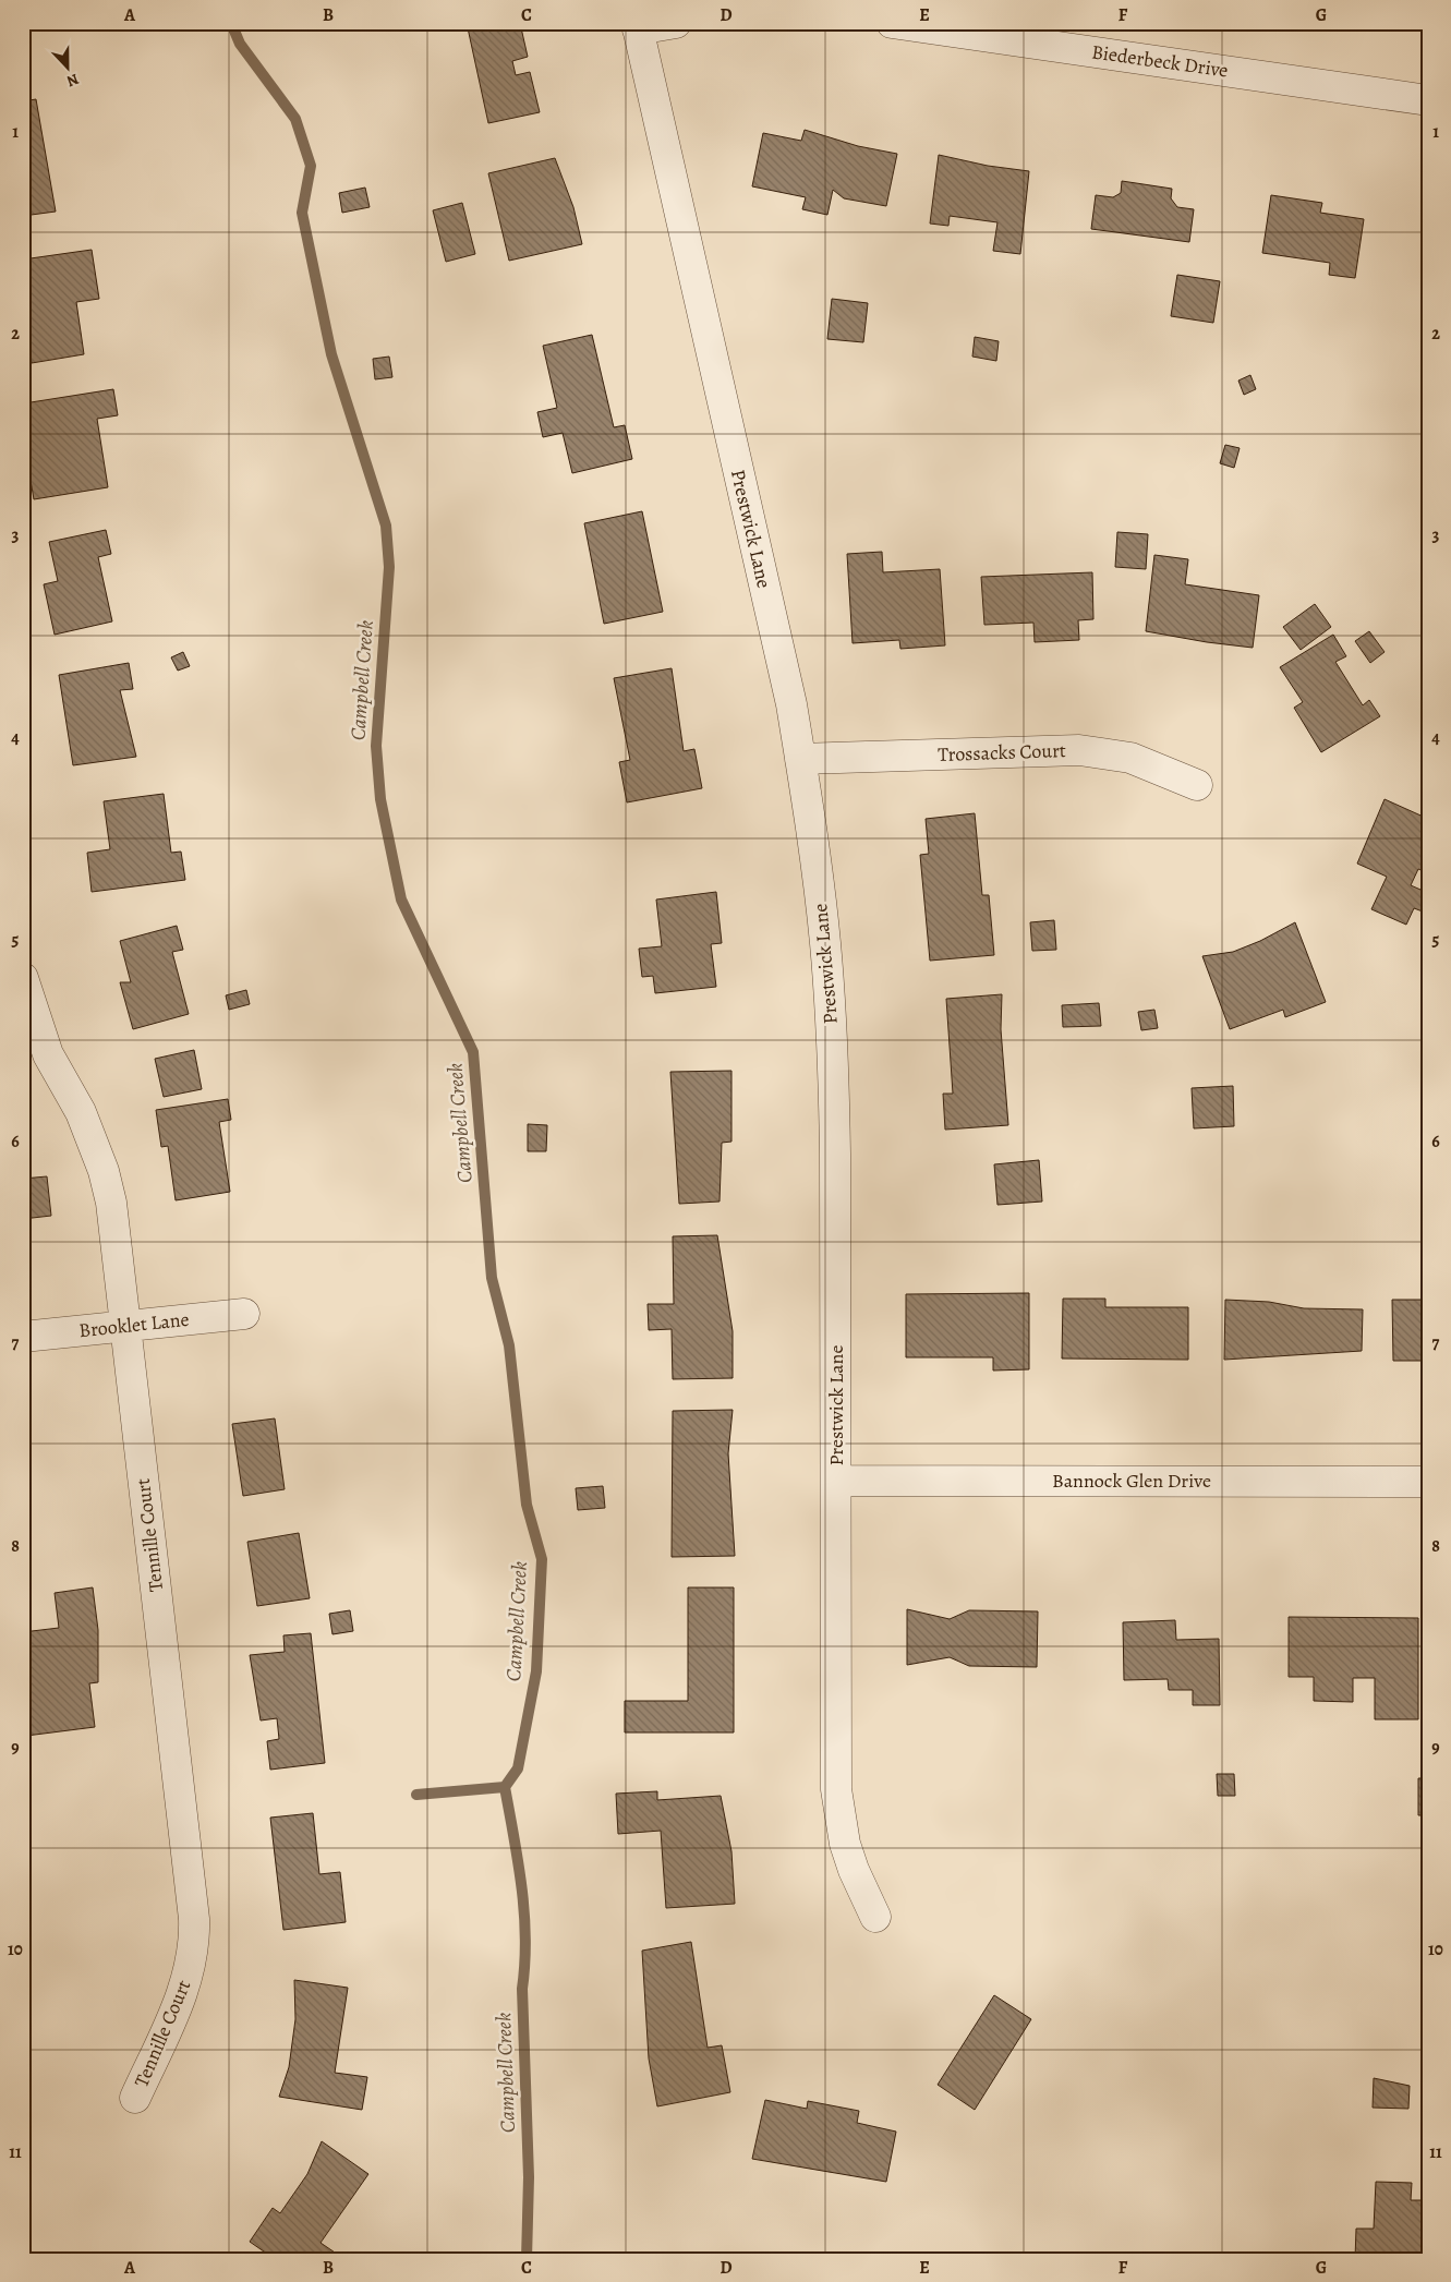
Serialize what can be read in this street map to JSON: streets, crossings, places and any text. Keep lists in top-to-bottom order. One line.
{"streets":{"street":["Biederbeck Drive","Prestwick Lane","Trossacks Court","Brooklet Lane","Bannock Glen Drive","Tennille Court"]},"crossings":[["Prestwick Lane","Trossacks Court"],["Prestwick Lane","Bannock Glen Drive"],["Brooklet Lane","Tennille Court"]],"water":["Campbell Creek"],"north":"bottom","grid":{"columns":["A","B","C","D","E","F","G"],"rows":["1","2","3","4","5","6","7","8","9","10","11"]}}
